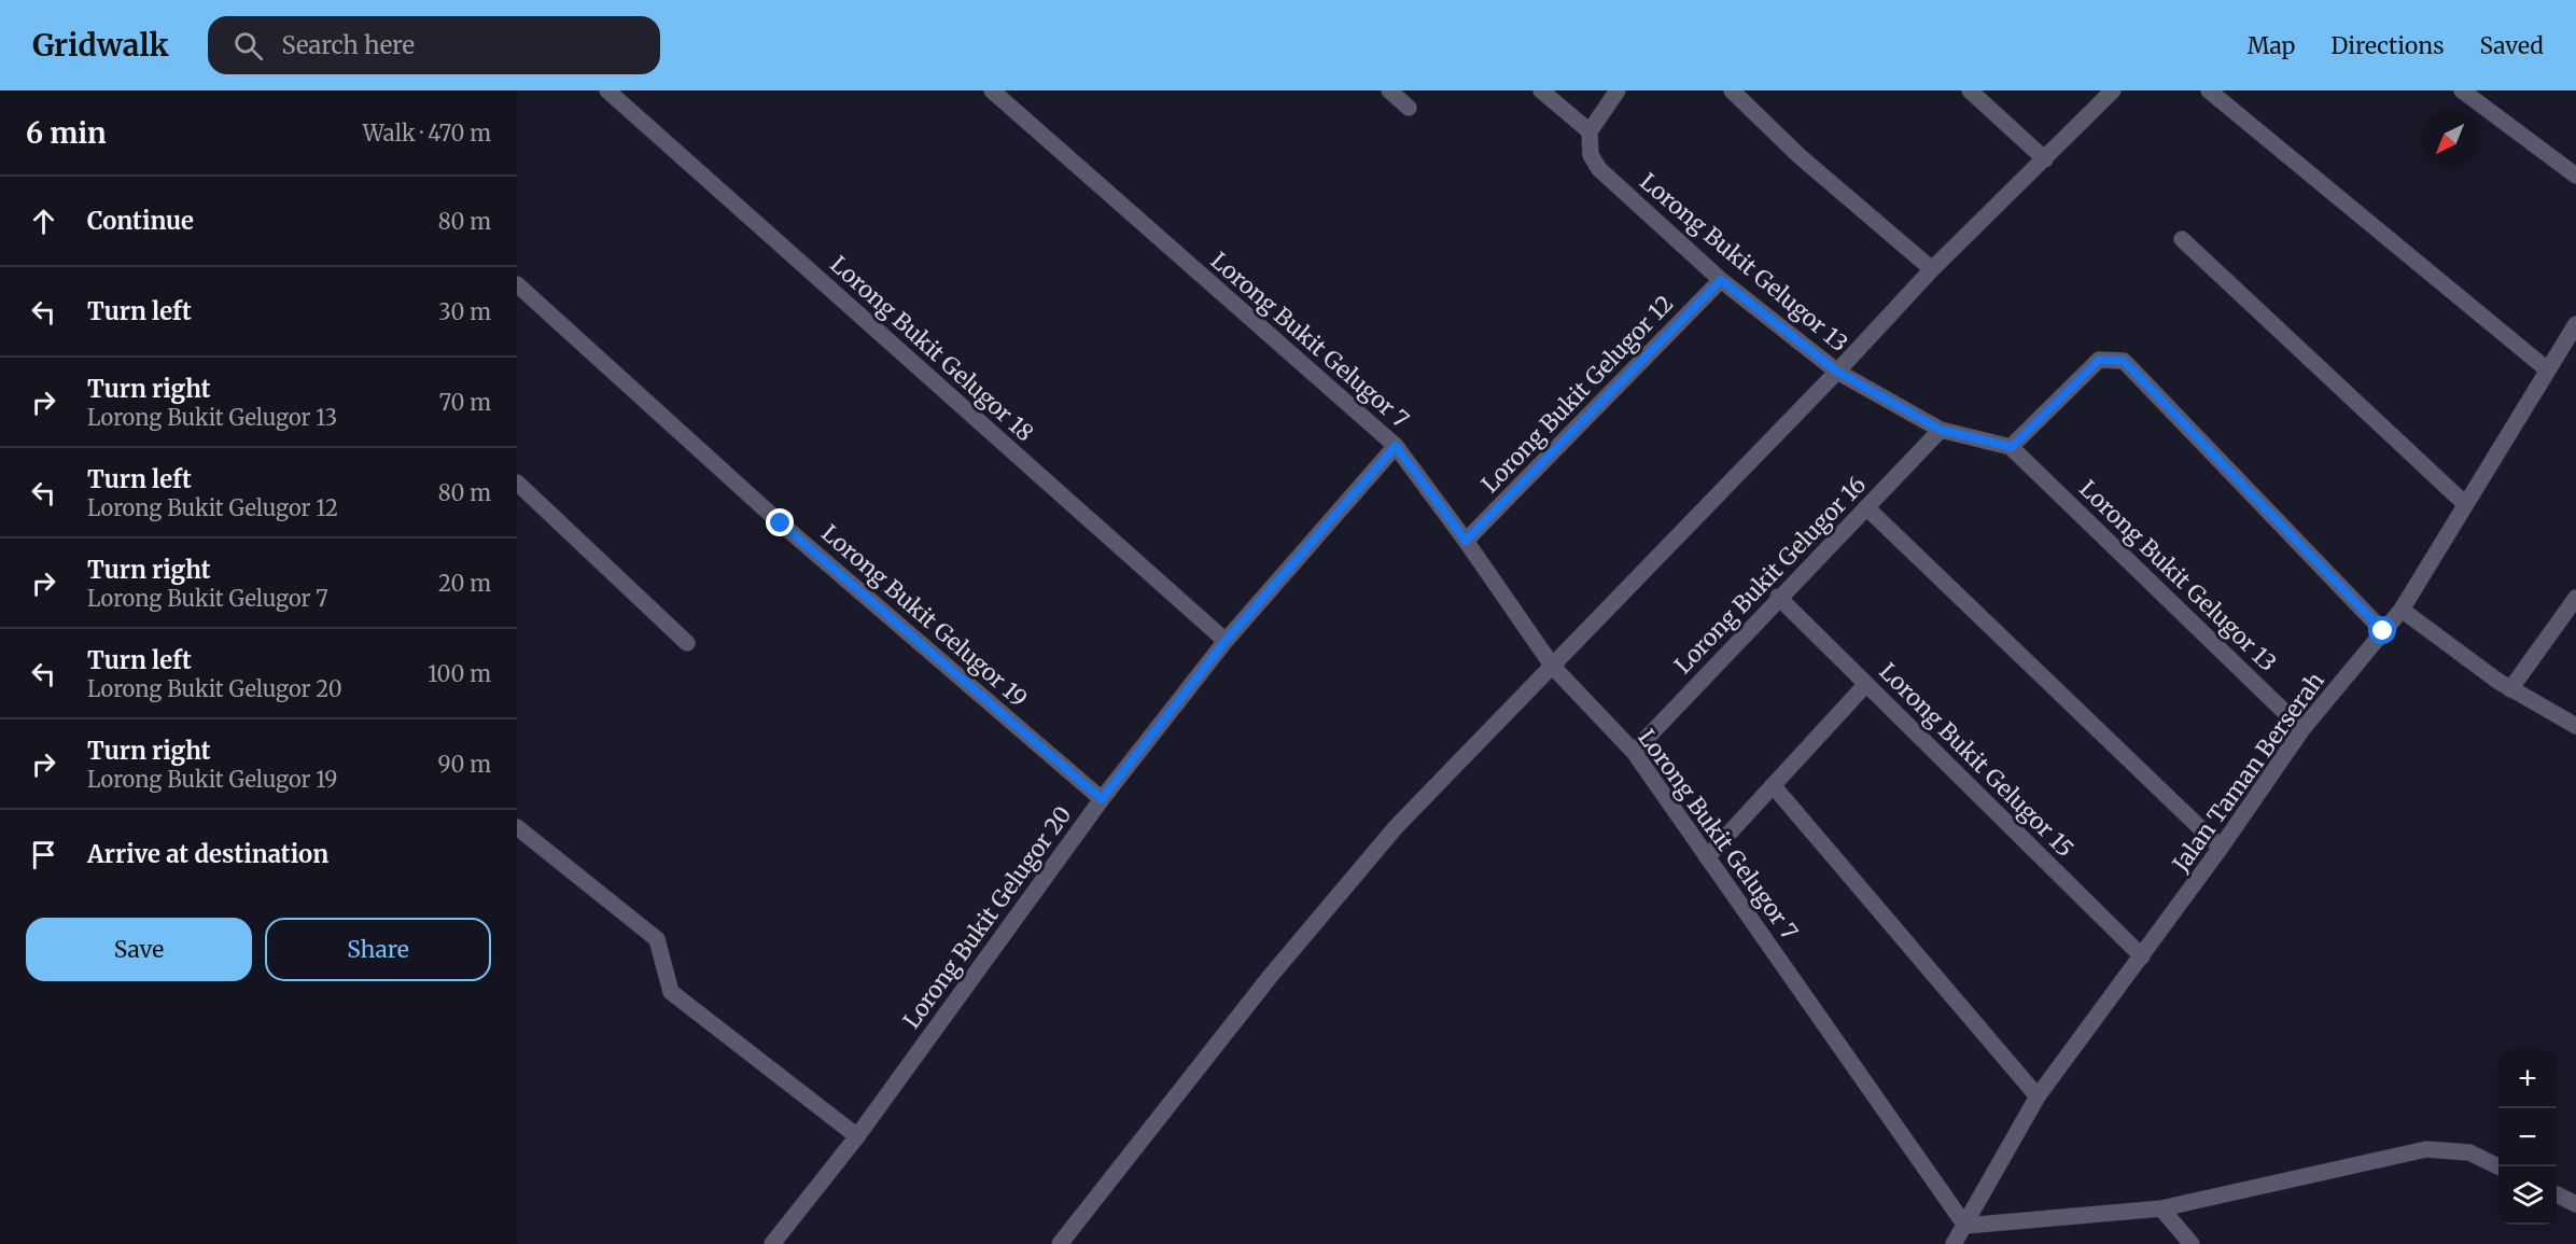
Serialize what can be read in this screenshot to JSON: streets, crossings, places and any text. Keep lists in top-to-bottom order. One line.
{"streets":{"street":["Lorong Bukit Gelugor 13","Lorong Bukit Gelugor 7","Lorong Bukit Gelugor 18","Lorong Bukit Gelugor 12","Lorong Bukit Gelugor 16","Lorong Bukit Gelugor 19","Lorong Bukit Gelugor 15","Jalan Taman Berserah","Lorong Bukit Gelugor 20"]},"crossings":[["Lorong Bukit Gelugor 13","Lorong Bukit Gelugor 12"],["Lorong Bukit Gelugor 13","Lorong Bukit Gelugor 16"],["Lorong Bukit Gelugor 13","Jalan Taman Berserah"],["Lorong Bukit Gelugor 7","Lorong Bukit Gelugor 12"],["Lorong Bukit Gelugor 7","Lorong Bukit Gelugor 16"],["Lorong Bukit Gelugor 7","Jalan Taman Berserah"],["Lorong Bukit Gelugor 7","Lorong Bukit Gelugor 20"],["Lorong Bukit Gelugor 18","Lorong Bukit Gelugor 20"],["Lorong Bukit Gelugor 16","Lorong Bukit Gelugor 15"],["Lorong Bukit Gelugor 19","Lorong Bukit Gelugor 20"],["Lorong Bukit Gelugor 15","Jalan Taman Berserah"]],"north":"bottom left","page":{"header":"Gridwalk","search":"Search here","nav":["Map","Directions","Saved"],"heading":["6 min","Walk · 470 m"],"list":[["Continue","80 m"],["Turn left","30 m"],["Turn right","Lorong Bukit Gelugor 13","70 m"],["Turn left","Lorong Bukit Gelugor 12","80 m"],["Turn right","Lorong Bukit Gelugor 7","20 m"],["Turn left","Lorong Bukit Gelugor 20","100 m"],["Turn right","Lorong Bukit Gelugor 19","90 m"],"Arrive at destination"],"buttons":["Save","Share"],"map_buttons":["+","−"]}}
